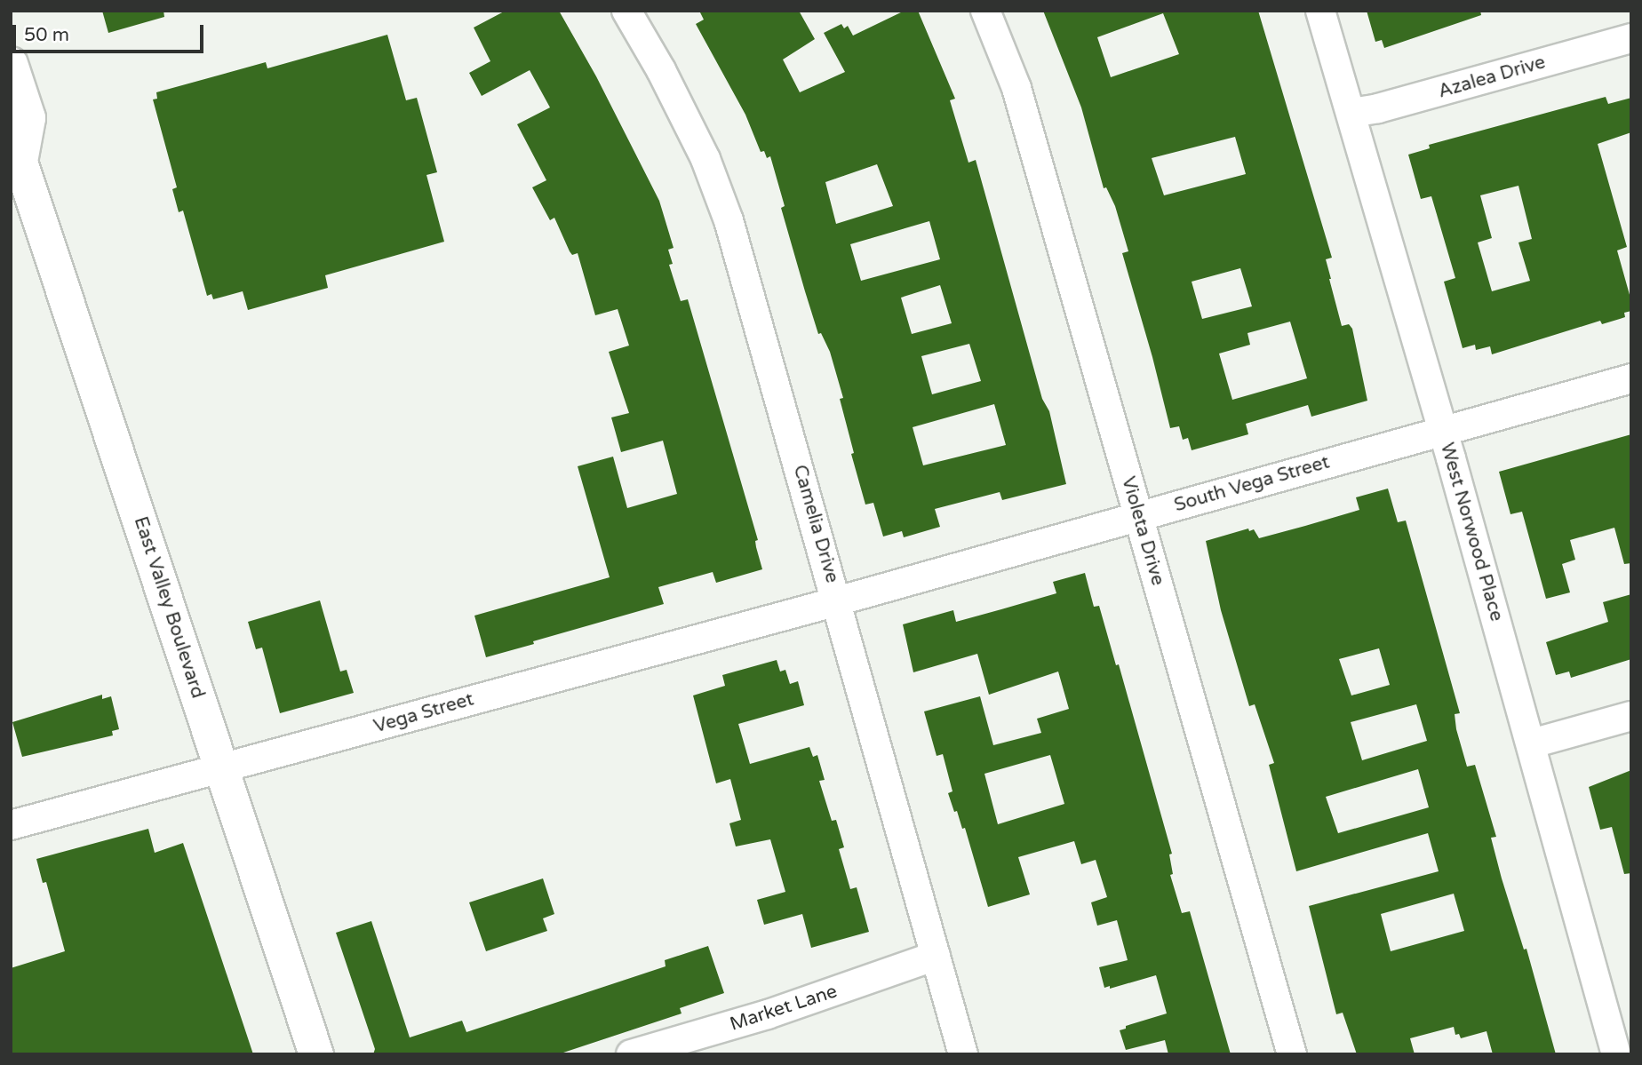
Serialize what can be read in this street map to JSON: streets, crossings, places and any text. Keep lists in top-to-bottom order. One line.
{"streets":{"main road":["East Valley Boulevard"],"street":["Azalea Drive","South Vega Street","Camelia Drive","Violeta Drive","West Norwood Place","Vega Street","Market Lane"]},"crossings":[["Azalea Drive","West Norwood Place"],["South Vega Street","Camelia Drive"],["South Vega Street","Violeta Drive"],["South Vega Street","West Norwood Place"],["South Vega Street","Vega Street"],["Camelia Drive","Vega Street"],["Camelia Drive","Market Lane"],["East Valley Boulevard","Vega Street"]],"scale_bar":"50 m"}
